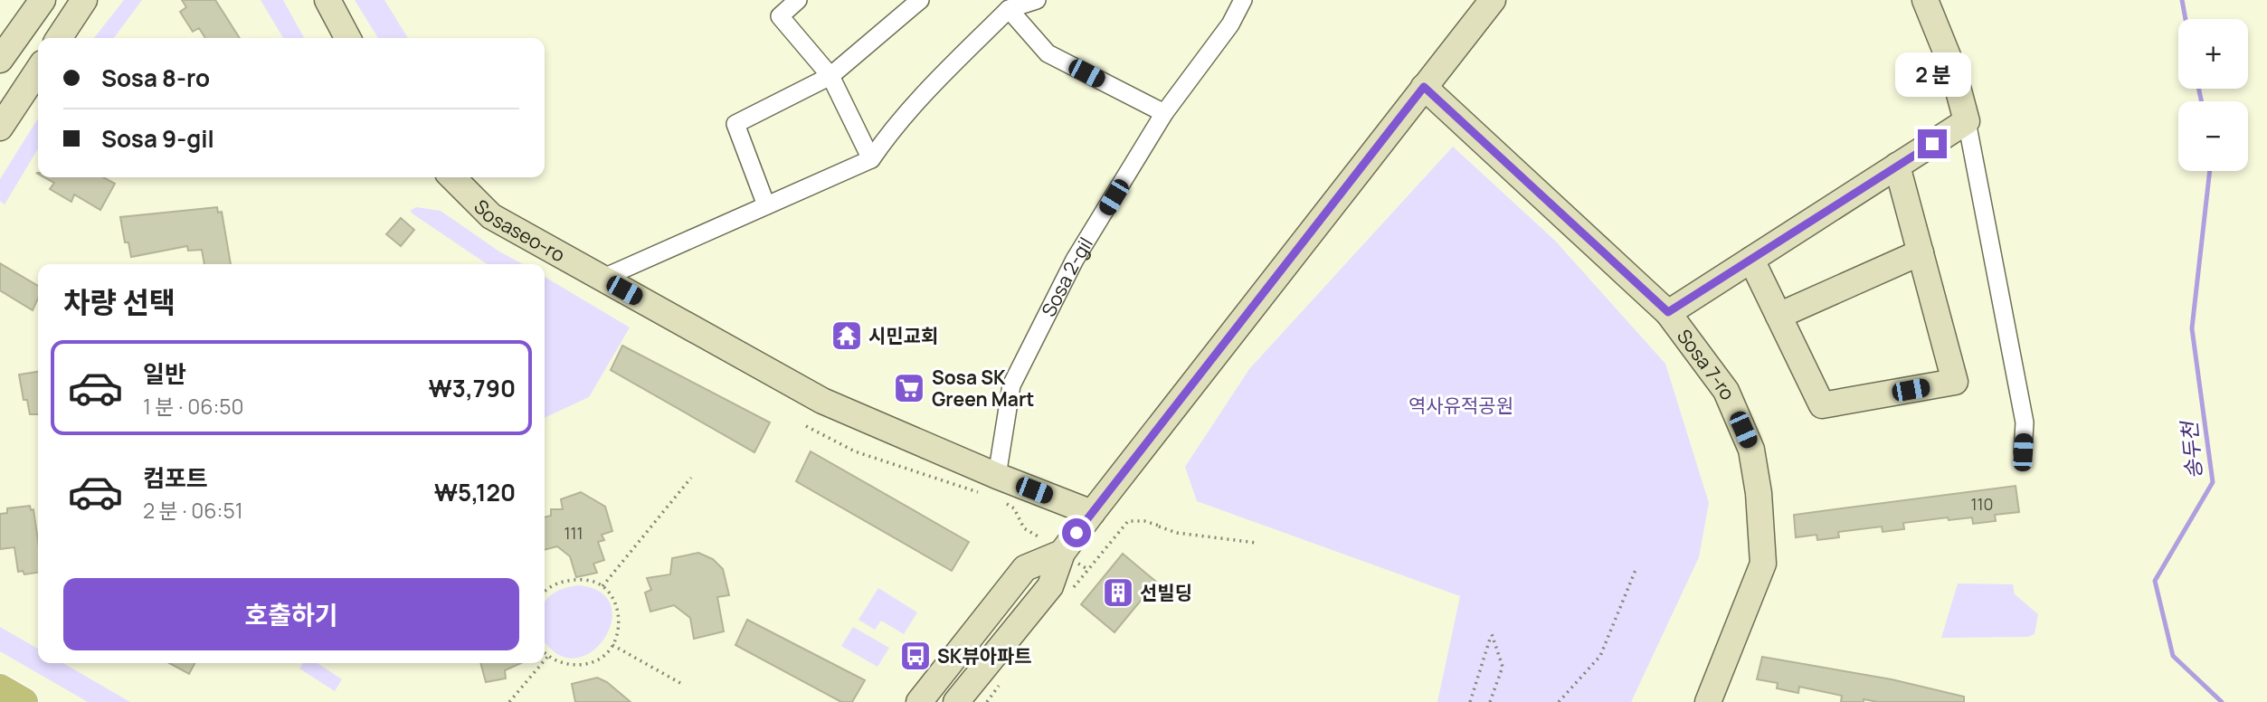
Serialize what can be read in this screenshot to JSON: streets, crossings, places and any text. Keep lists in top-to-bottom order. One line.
{"streets":{"street":["Sosaseo-ro","Sosa 2-gil","Sosa 7-ro"]},"water":["송두천"],"parks":["역사유적공원"],"places":{"temple":["시민교회"],"supermarket":["Sosa SK Green Mart"],"building":["선빌딩"],"bus stop":["SK뷰아파트"]},"house_numbers":["110","111"],"page":{"map_buttons":["+","−"],"banner":["Sosa 8-ro","Sosa 9-gil"],"bubble":"2 분","heading":"차량 선택","list":[{"name":"일반","note":"1 분 · 06:50","value":"₩3,790"},{"name":"컴포트","note":"2 분 · 06:51","value":"₩5,120"}],"buttons":"호출하기"}}
